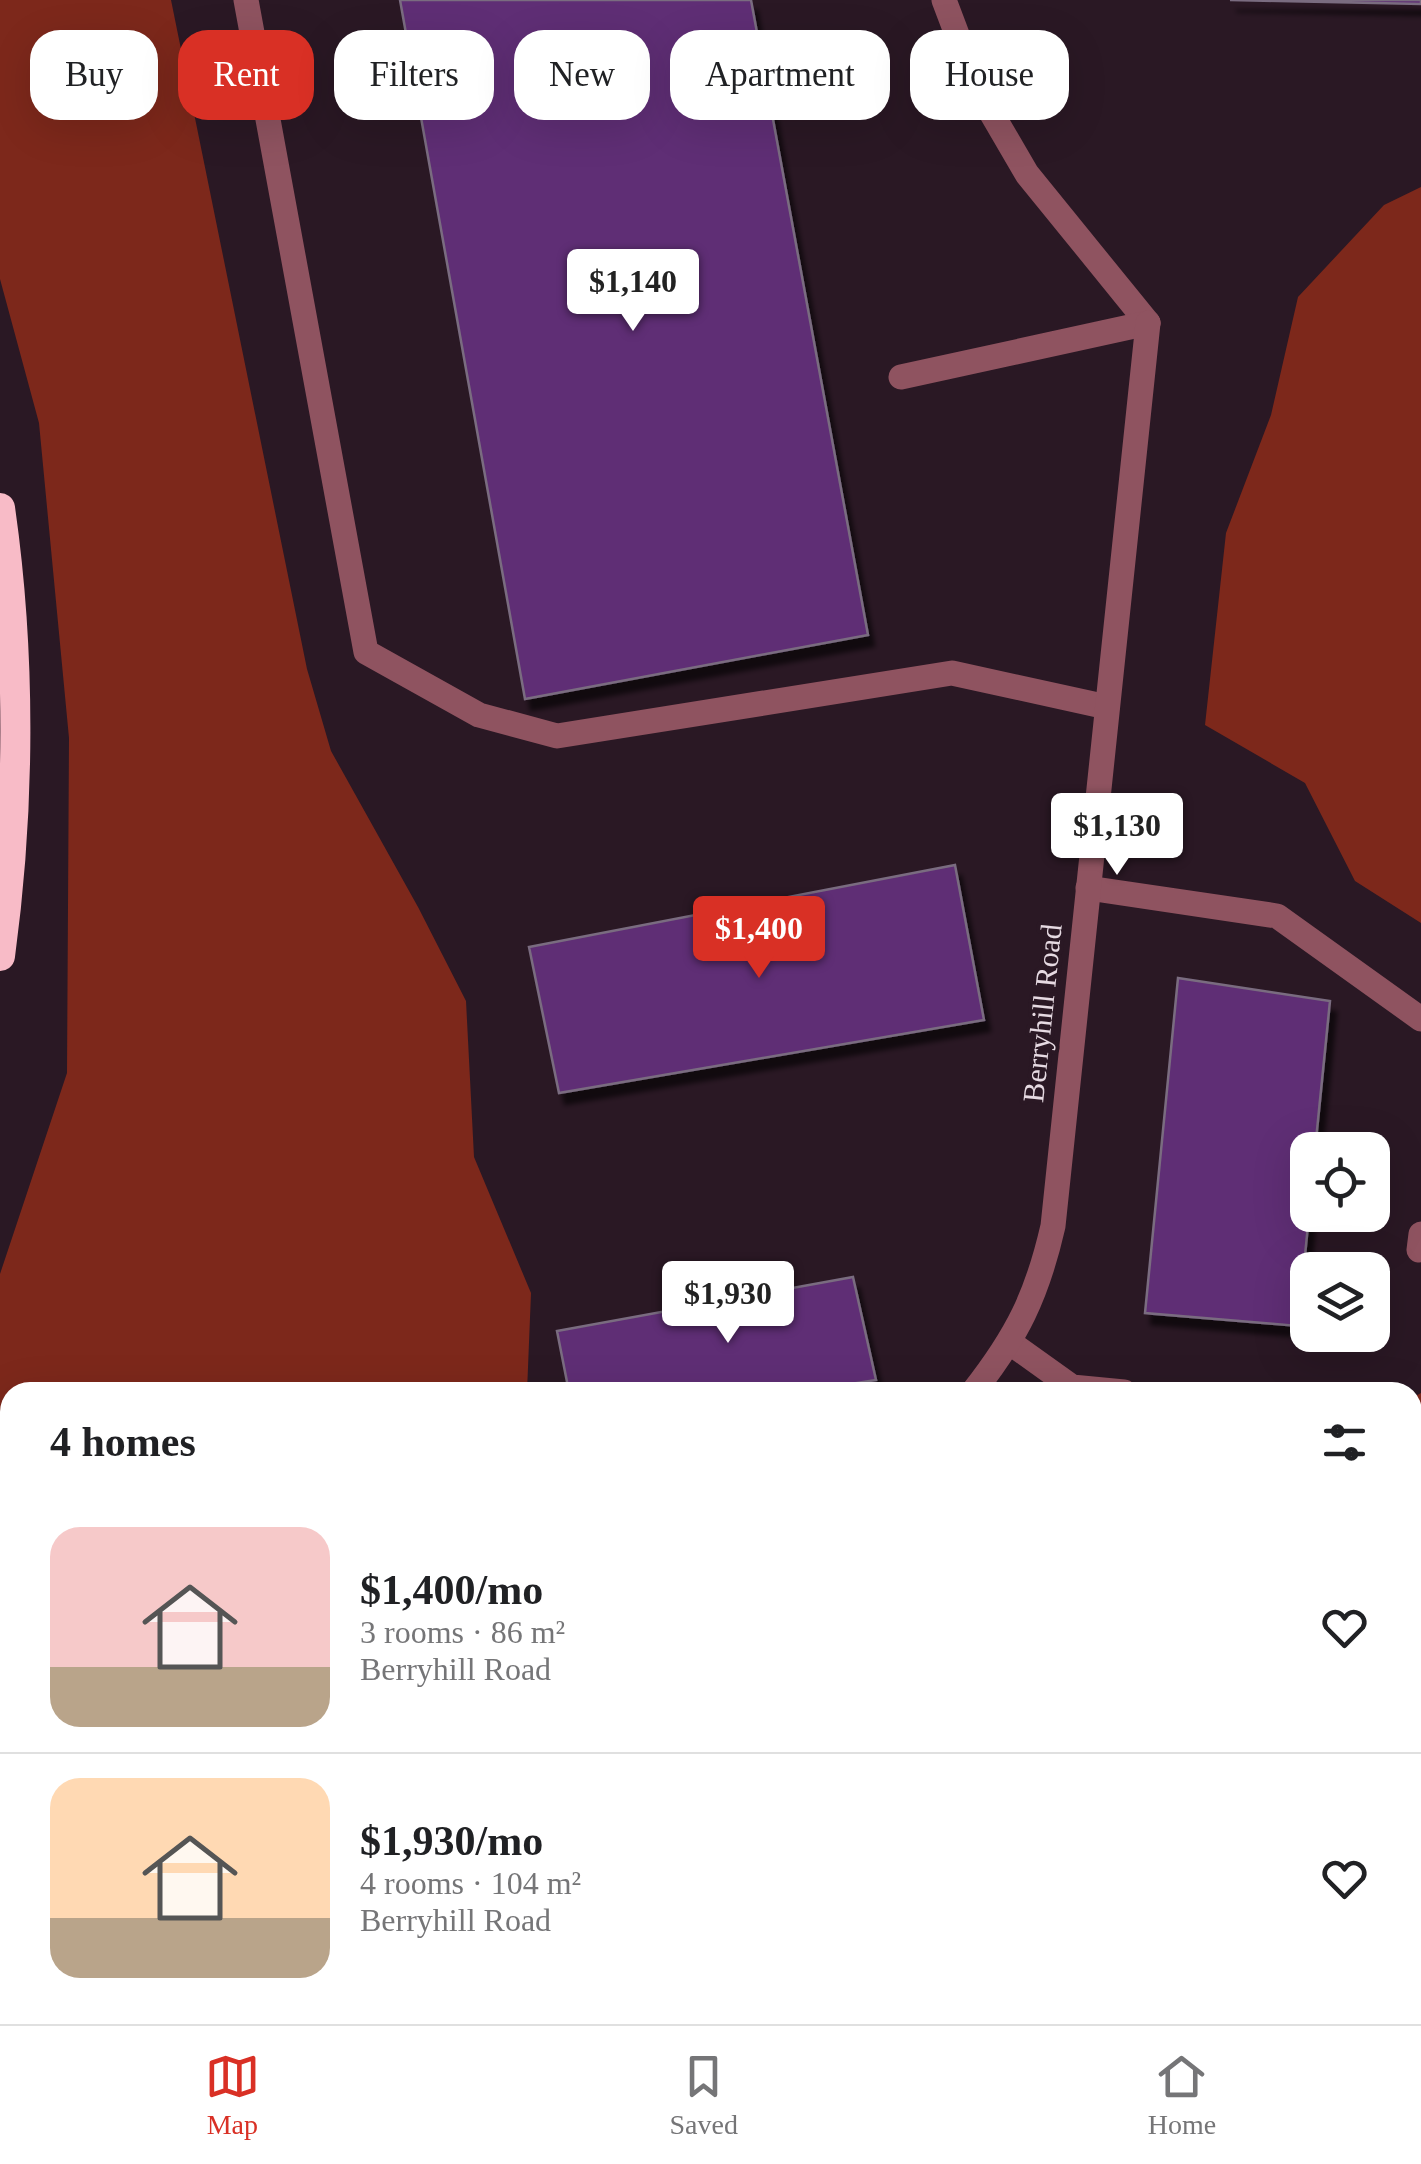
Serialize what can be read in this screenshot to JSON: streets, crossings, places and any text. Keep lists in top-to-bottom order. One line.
{"streets":{"street":["Berryhill Road"]},"page":{"chip":["Buy","Rent","Filters","New","Apartment","House"],"price":["$1,140","$1,130","$1,400","$1,930"],"heading":"4 homes","list":[{"name":"$1,400/mo","note":"3 rooms · 86 m² · Berryhill Road"},{"name":"$1,930/mo","note":"4 rooms · 104 m² · Berryhill Road"}],"tabs":["Map","Saved","Home"]}}
